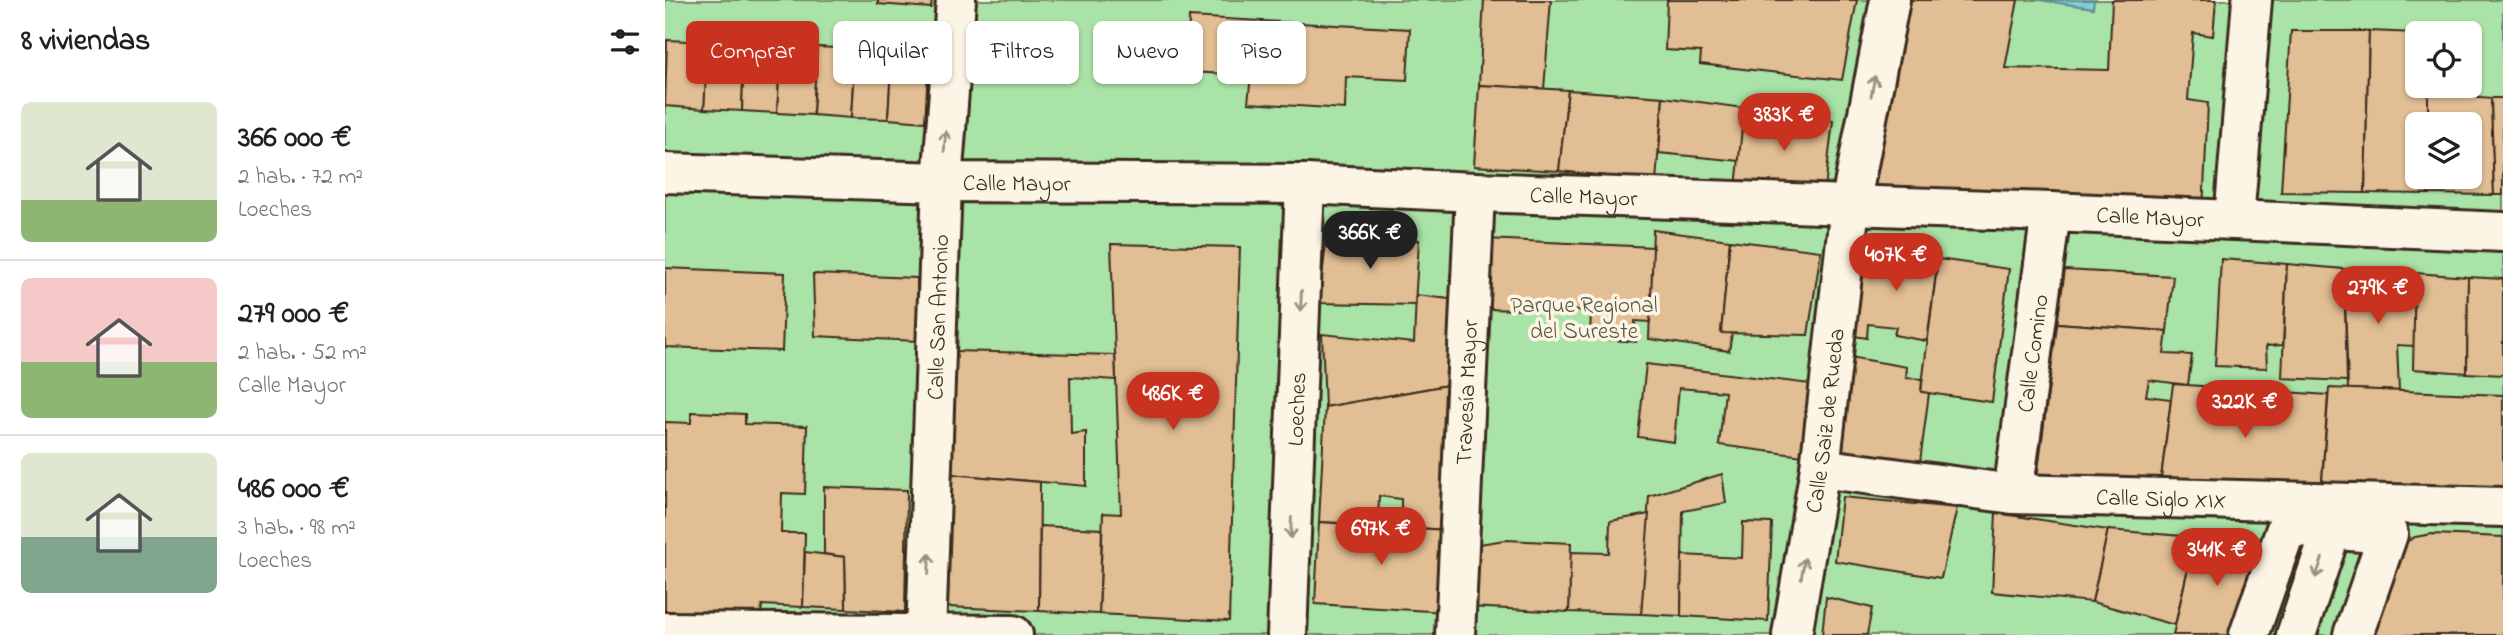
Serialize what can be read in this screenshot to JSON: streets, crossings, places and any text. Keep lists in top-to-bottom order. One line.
{"streets":{"street":["Calle Mayor","Calle San Antonio","Calle Comino","Travesía Mayor","Loeches","Calle Saiz de Rueda","Calle Siglo XIX"]},"crossings":[["Calle Mayor","Calle San Antonio"],["Calle Mayor","Calle Comino"],["Calle Mayor","Travesía Mayor"],["Calle Mayor","Loeches"],["Calle Mayor","Calle Saiz de Rueda"],["Calle Comino","Calle Siglo XIX"],["Calle Saiz de Rueda","Calle Siglo XIX"]],"one_way":["Calle San Antonio","Loeches","Calle Saiz de Rueda"],"parks":["Parque Regional del Sureste"],"page":{"heading":"8 viviendas","chip":["Comprar","Alquilar","Filtros","Nuevo","Piso"],"list":[{"name":"366 000 €","note":"2 hab. · 72 m² · Loeches"},{"name":"279 000 €","note":"2 hab. · 52 m² · Calle Mayor"},{"name":"486 000 €","note":"3 hab. · 98 m² · Loeches"}],"price":["383K €","366K €","407K €","279K €","486K €","322K €","697K €","341K €"]}}
